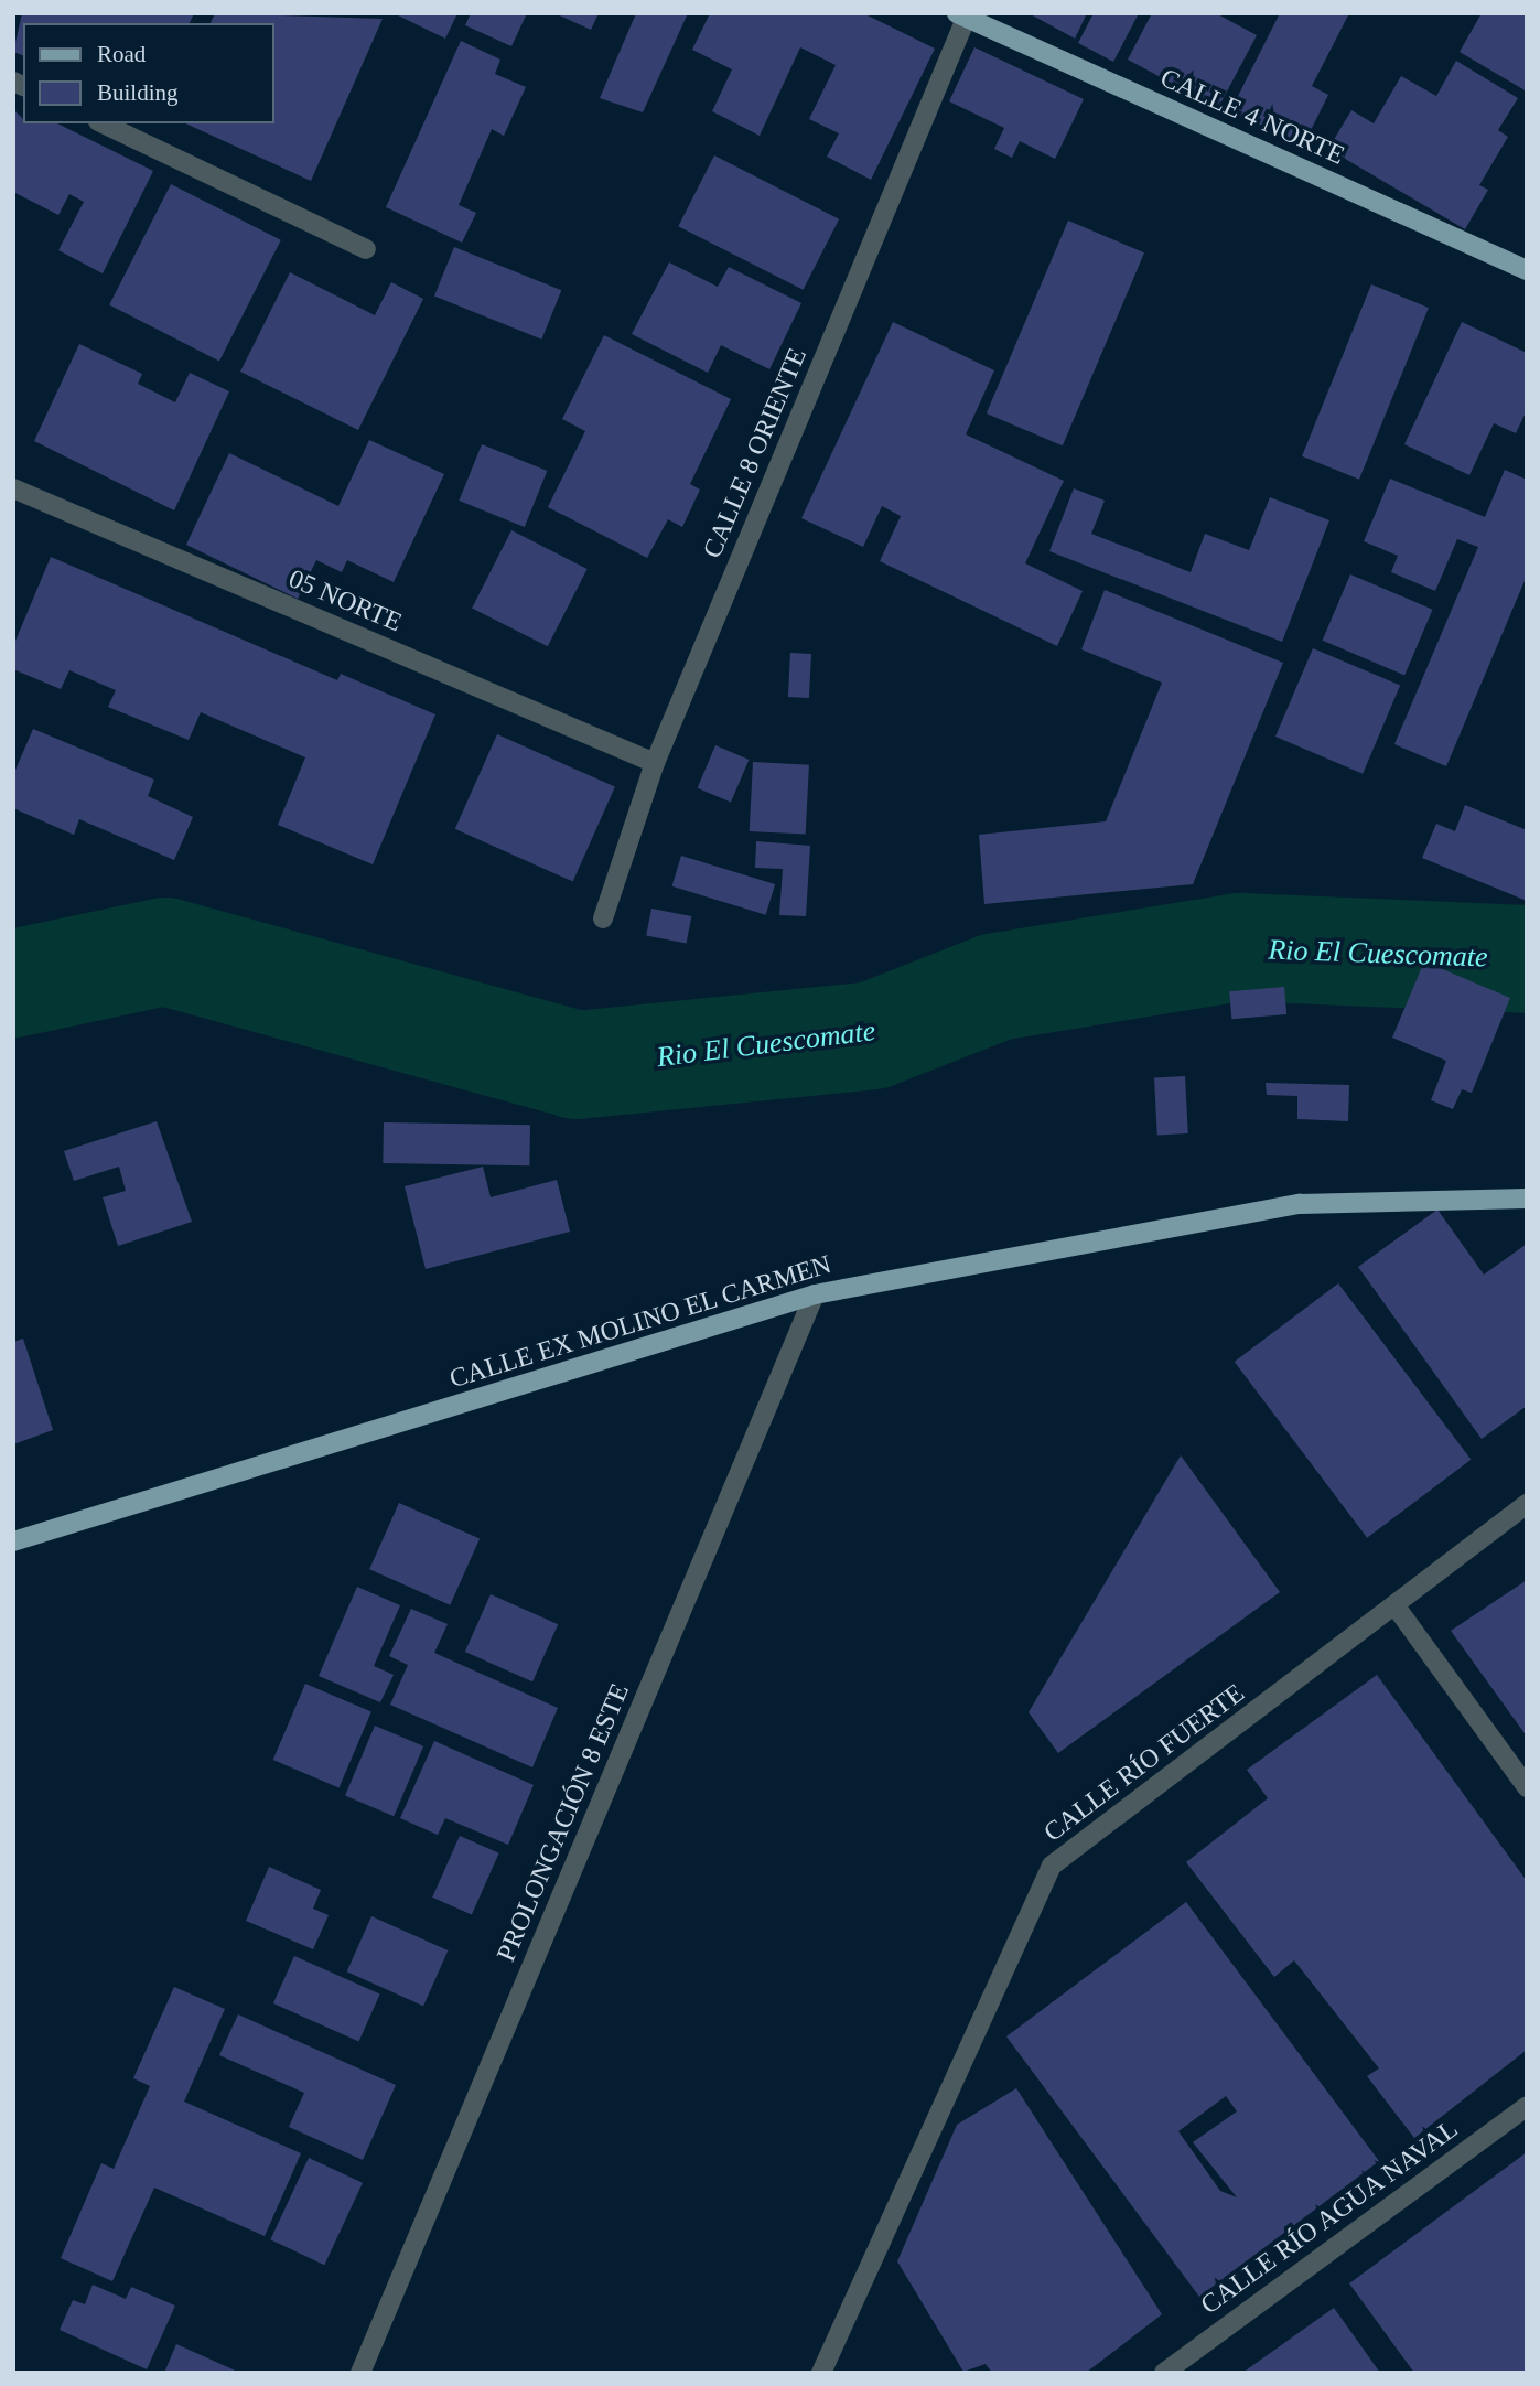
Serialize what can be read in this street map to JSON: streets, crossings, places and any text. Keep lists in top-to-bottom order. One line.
{"streets":{"main road":["CALLE 4 NORTE","CALLE EX MOLINO EL CARMEN"],"street":["CALLE 8 ORIENTE","05 NORTE","CALLE RÍO FUERTE","PROLONGACIÓN 8 ESTE","CALLE RÍO AGUA NAVAL"]},"crossings":[["CALLE 4 NORTE","CALLE 8 ORIENTE"],["CALLE 8 ORIENTE","05 NORTE"],["CALLE EX MOLINO EL CARMEN","PROLONGACIÓN 8 ESTE"]],"water":["Rio El Cuescomate"],"legend":["Road","Building"]}
